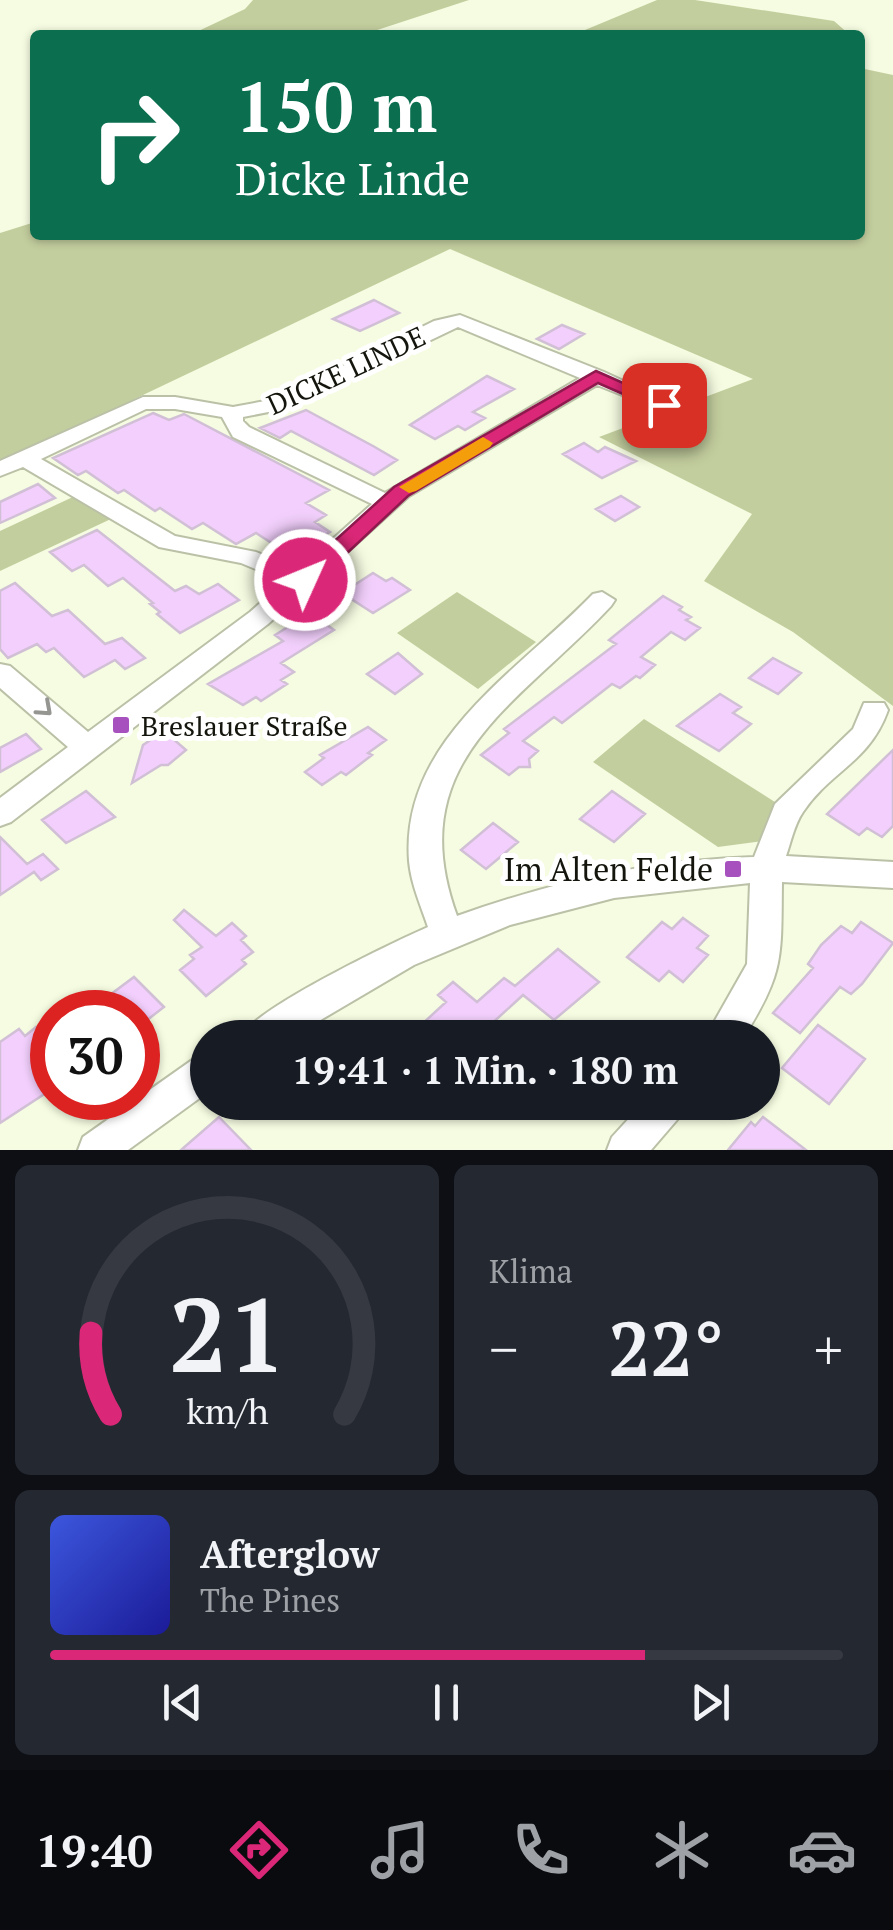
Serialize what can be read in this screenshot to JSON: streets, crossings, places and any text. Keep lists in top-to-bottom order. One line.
{"streets":{"street":["DICKE LINDE"]},"places":{"transit":["Breslauer Straße","Im Alten Felde"]},"page":{"turn":["150 m","Dicke Linde"],"limit":"30","trip":"19:41 · 1 Min. · 180 m","tile":"Klima","heat":["−","22°","+"],"song":["Afterglow","The Pines"],"tabs":"19:40","gauge":["21","km/h"]}}
